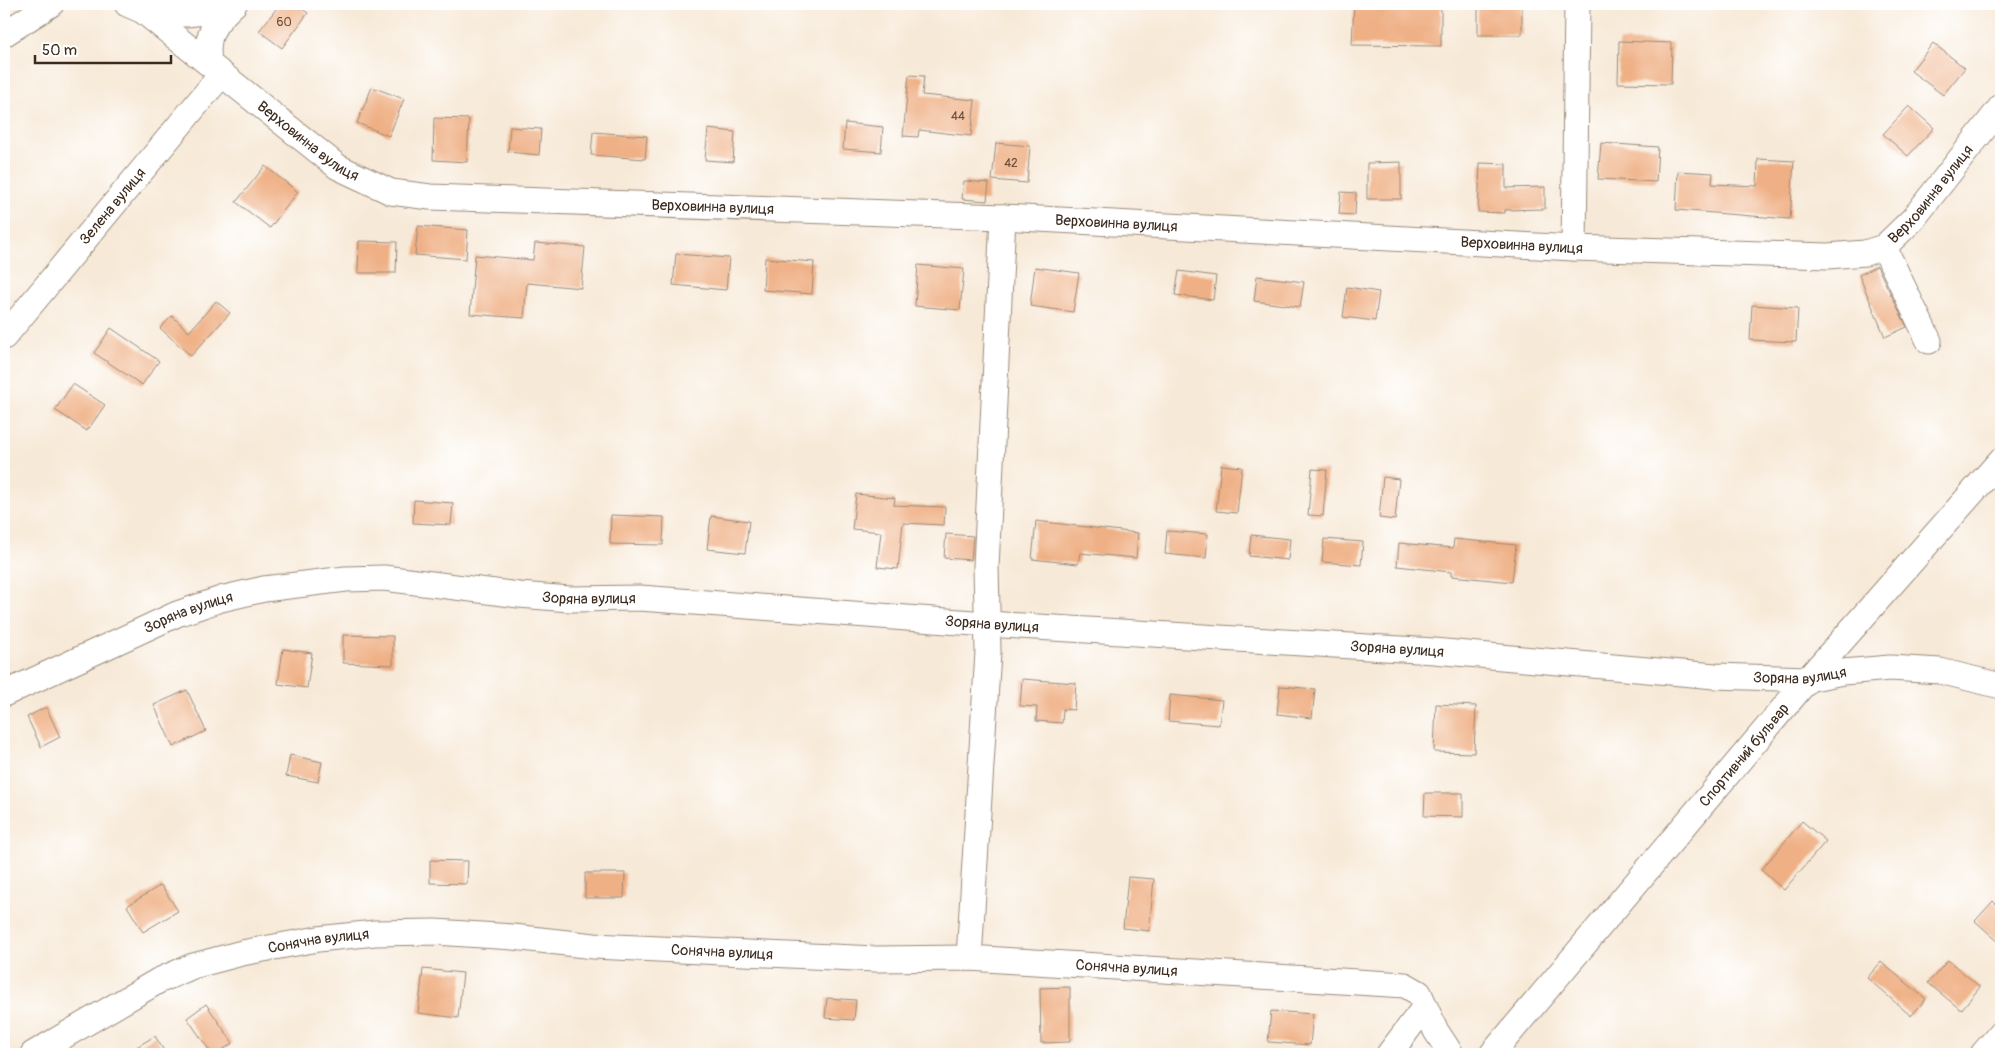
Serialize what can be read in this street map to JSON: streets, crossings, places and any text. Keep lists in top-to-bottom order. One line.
{"streets":{"street":["Верховинна вулиця","Зелена вулиця","Зоряна вулиця","Спортивний бульвар","Сонячна вулиця"]},"crossings":[["Верховинна вулиця","Зелена вулиця"],["Зоряна вулиця","Спортивний бульвар"]],"house_numbers":["60","44","42"],"scale_bar":"50 m"}
